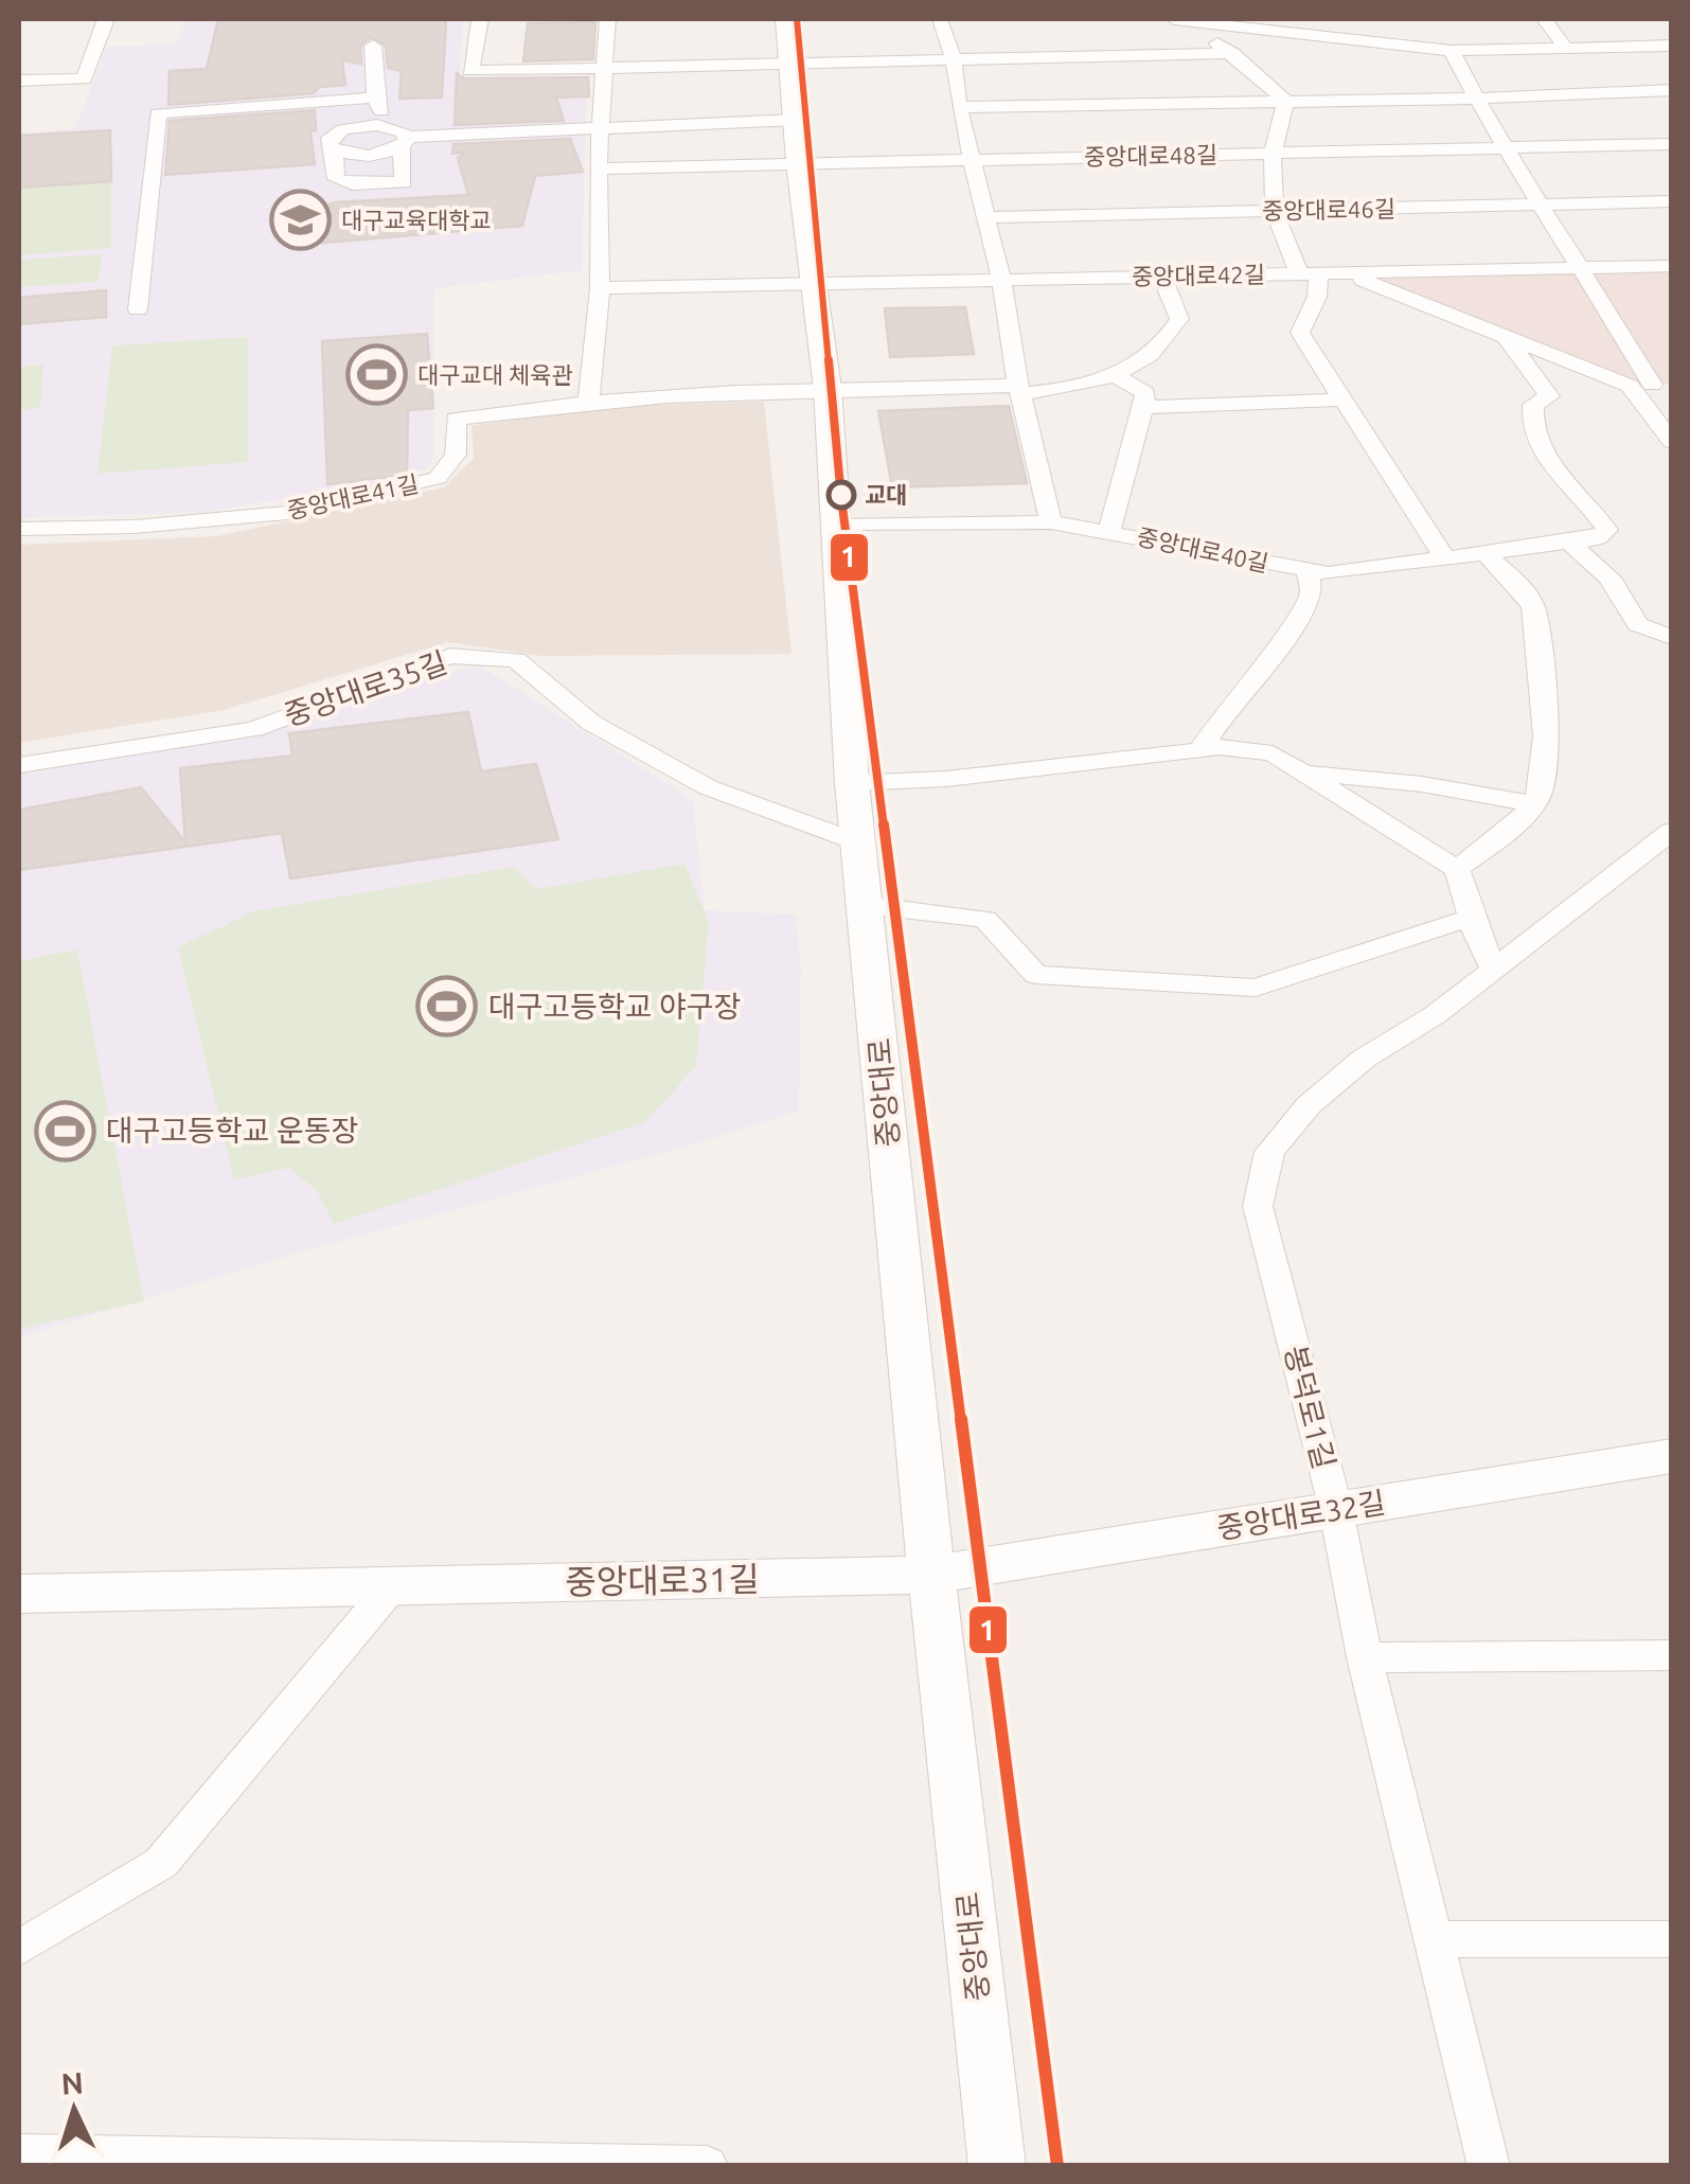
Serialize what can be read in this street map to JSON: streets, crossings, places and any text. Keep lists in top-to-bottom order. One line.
{"streets":{"main road":["중앙대로","중앙대로32길","중앙대로31길"],"street":["중앙대로48길","중앙대로46길","중앙대로42길","중앙대로41길","중앙대로40길","중앙대로35길","봉덕로1길"]},"crossings":[["중앙대로48길","중앙대로"],["중앙대로42길","중앙대로41길"],["중앙대로42길","중앙대로"],["중앙대로41길","중앙대로"],["중앙대로40길","중앙대로"],["중앙대로35길","중앙대로"],["중앙대로","중앙대로32길"],["중앙대로","중앙대로31길"],["봉덕로1길","중앙대로32길"],["중앙대로32길","중앙대로31길"]],"places":{"school or university":["대구교육대학교"],"sports":["대구교대 체육관","대구고등학교 야구장","대구고등학교 운동장"],"other":["교대"]},"lines":["transit line 1"],"north":"top"}
